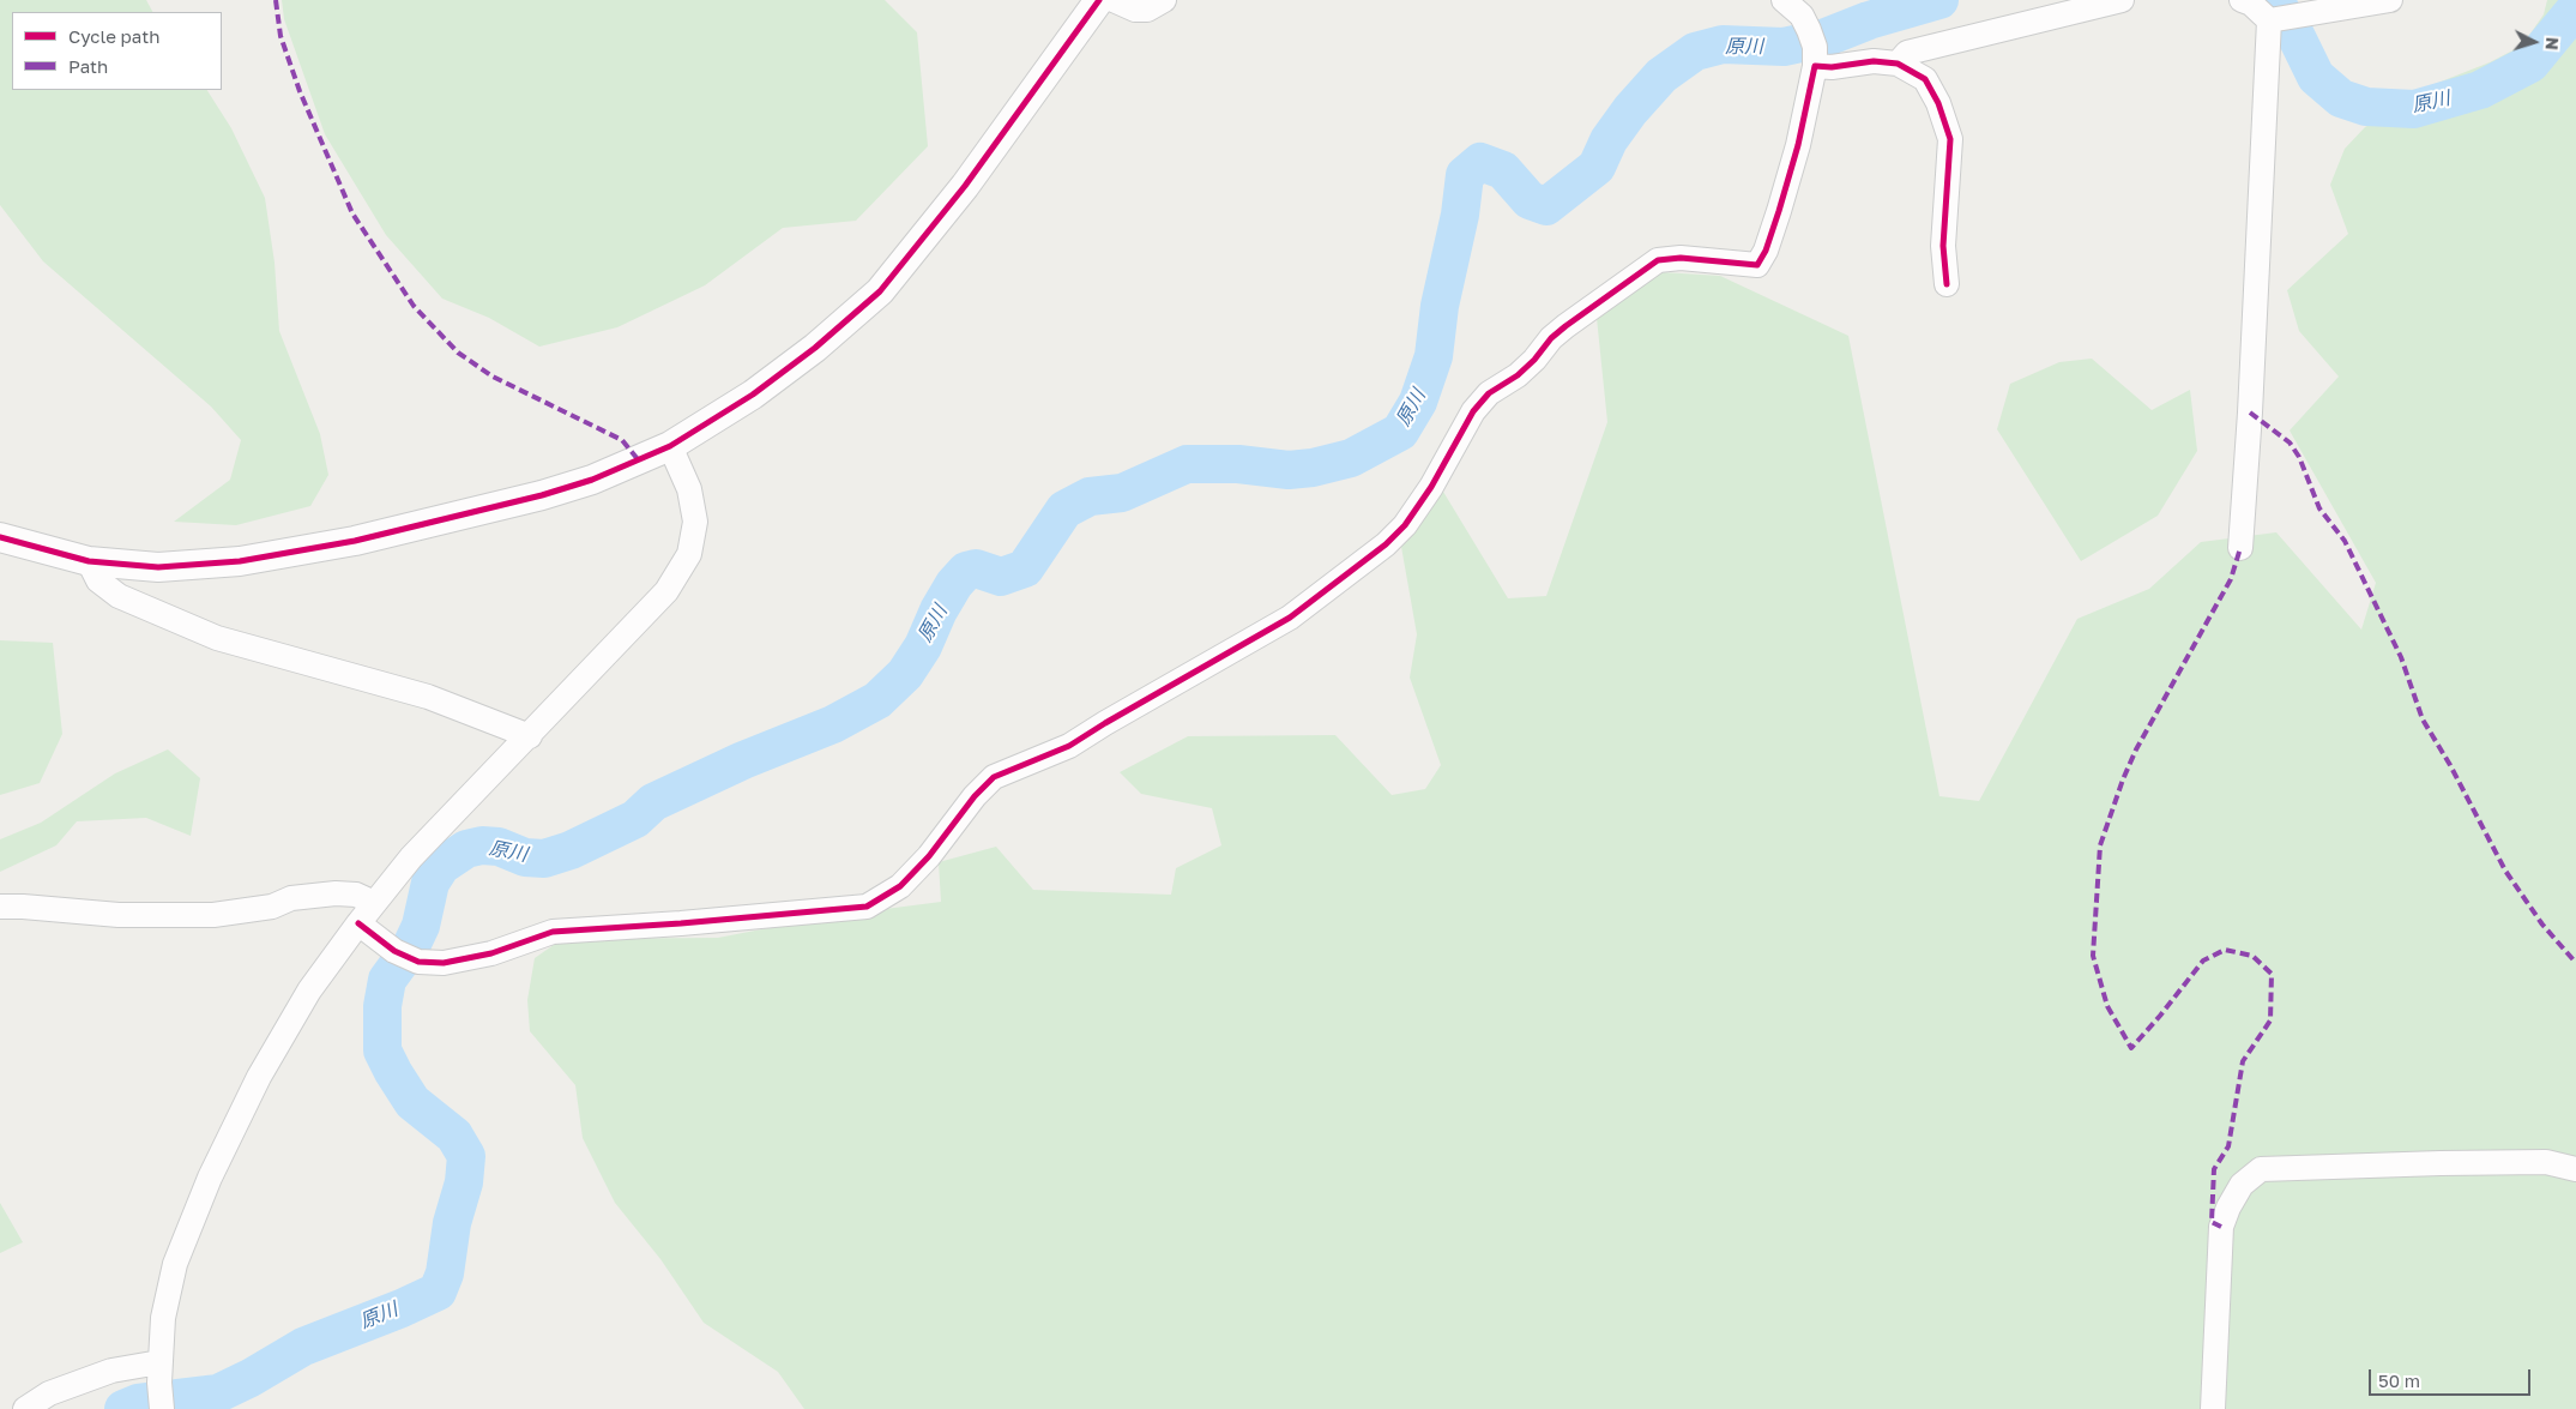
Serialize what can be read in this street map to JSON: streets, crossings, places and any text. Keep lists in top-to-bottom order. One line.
{"water":["原川"],"legend":["Cycle path","Path"],"scale_bar":"50 m","north":"right"}
